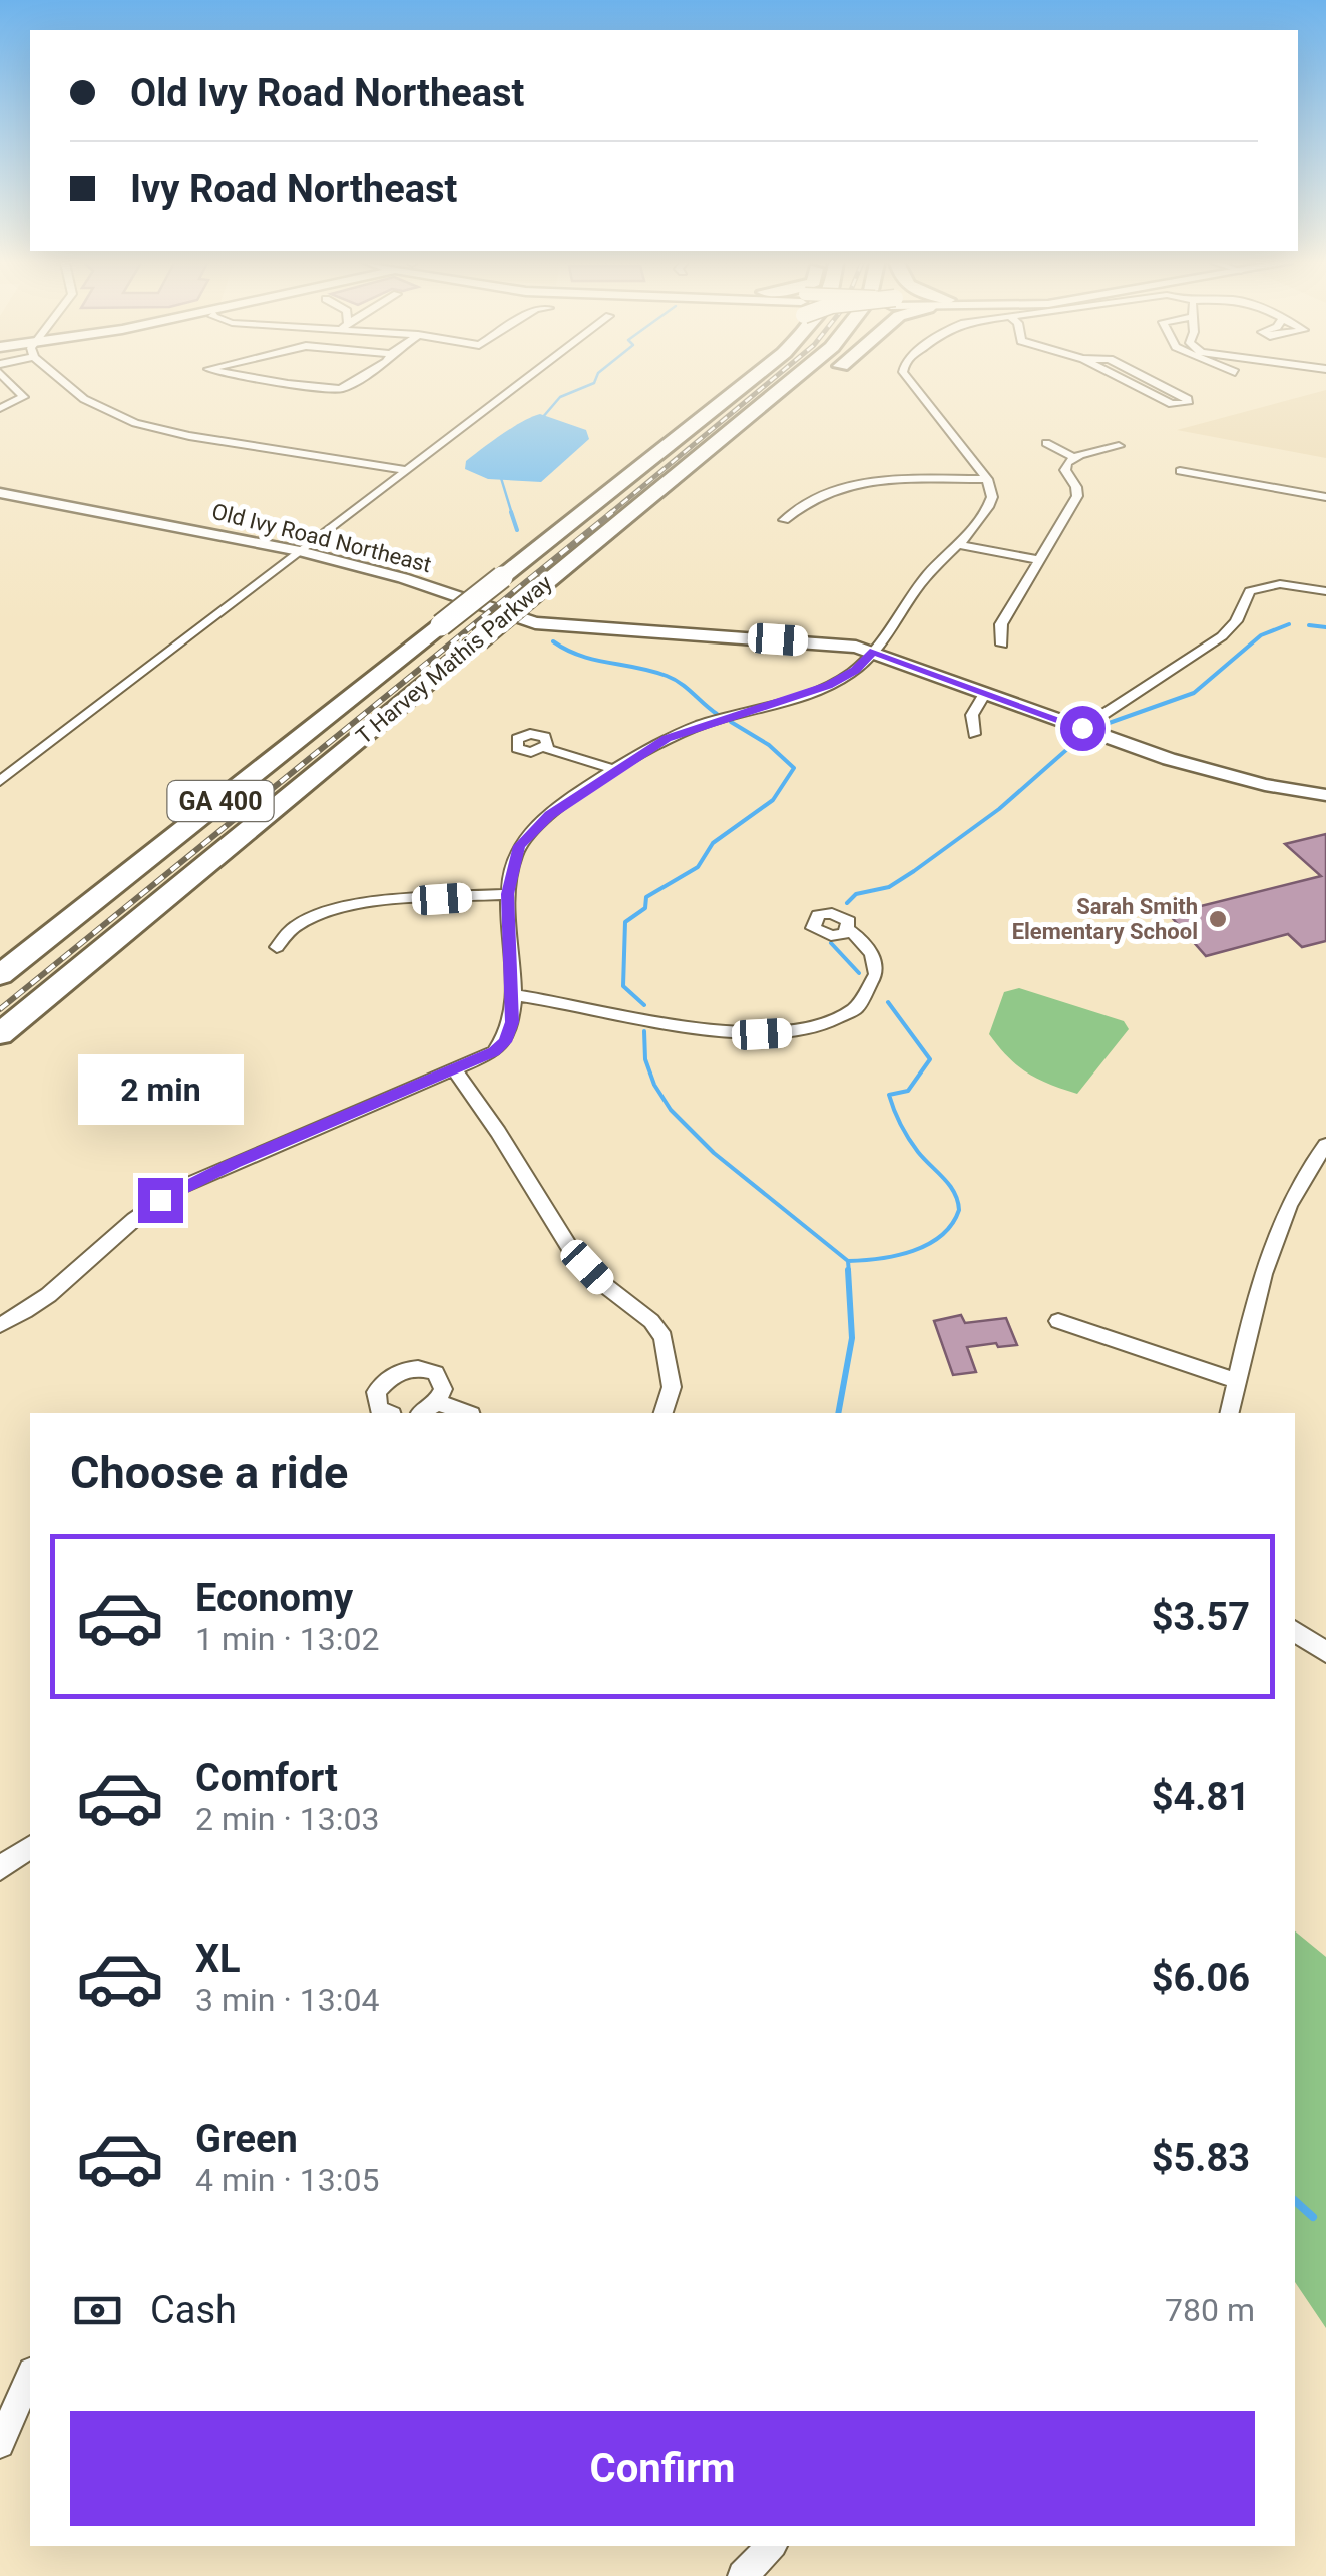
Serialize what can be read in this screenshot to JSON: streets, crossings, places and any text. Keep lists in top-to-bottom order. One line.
{"streets":{"highway":["T Harvey Mathis Parkway","GA 400"],"main road":["Old Ivy Road Northeast"]},"places":["Sarah Smith Elementary School"],"page":{"banner":["Old Ivy Road Northeast","Ivy Road Northeast"],"bubble":"2 min","heading":"Choose a ride","list":[{"name":"Economy","note":"1 min · 13:02","value":"$3.57"},{"name":"Comfort","note":"2 min · 13:03","value":"$4.81"},{"name":"XL","note":"3 min · 13:04","value":"$6.06"},{"name":"Green","note":"4 min · 13:05","value":"$5.83"}],"pay":["Cash","780 m"],"buttons":"Confirm"}}
